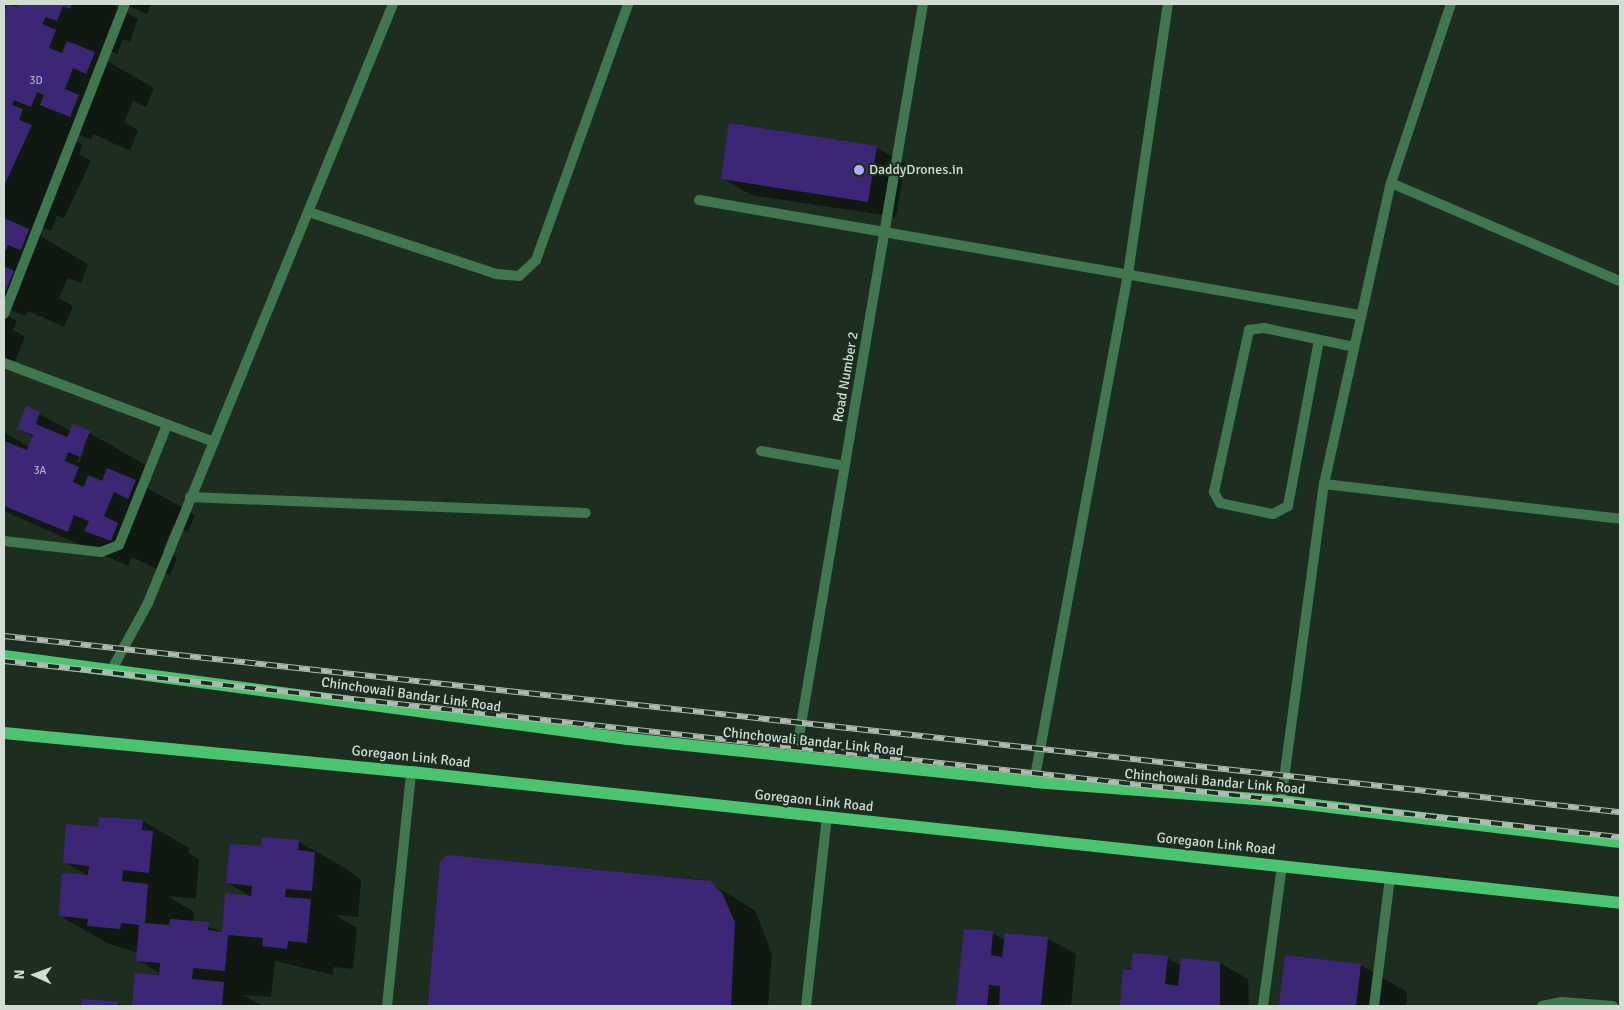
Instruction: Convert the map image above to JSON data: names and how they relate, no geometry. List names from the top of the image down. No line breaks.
{"streets":{"main road":["Chinchowali Bandar Link Road","Goregaon Link Road"],"street":["Road Number 2"]},"crossings":[["Road Number 2","Chinchowali Bandar Link Road"]],"places":["DaddyDrones.in"],"house_numbers":["3D","3A"],"north":"left"}
